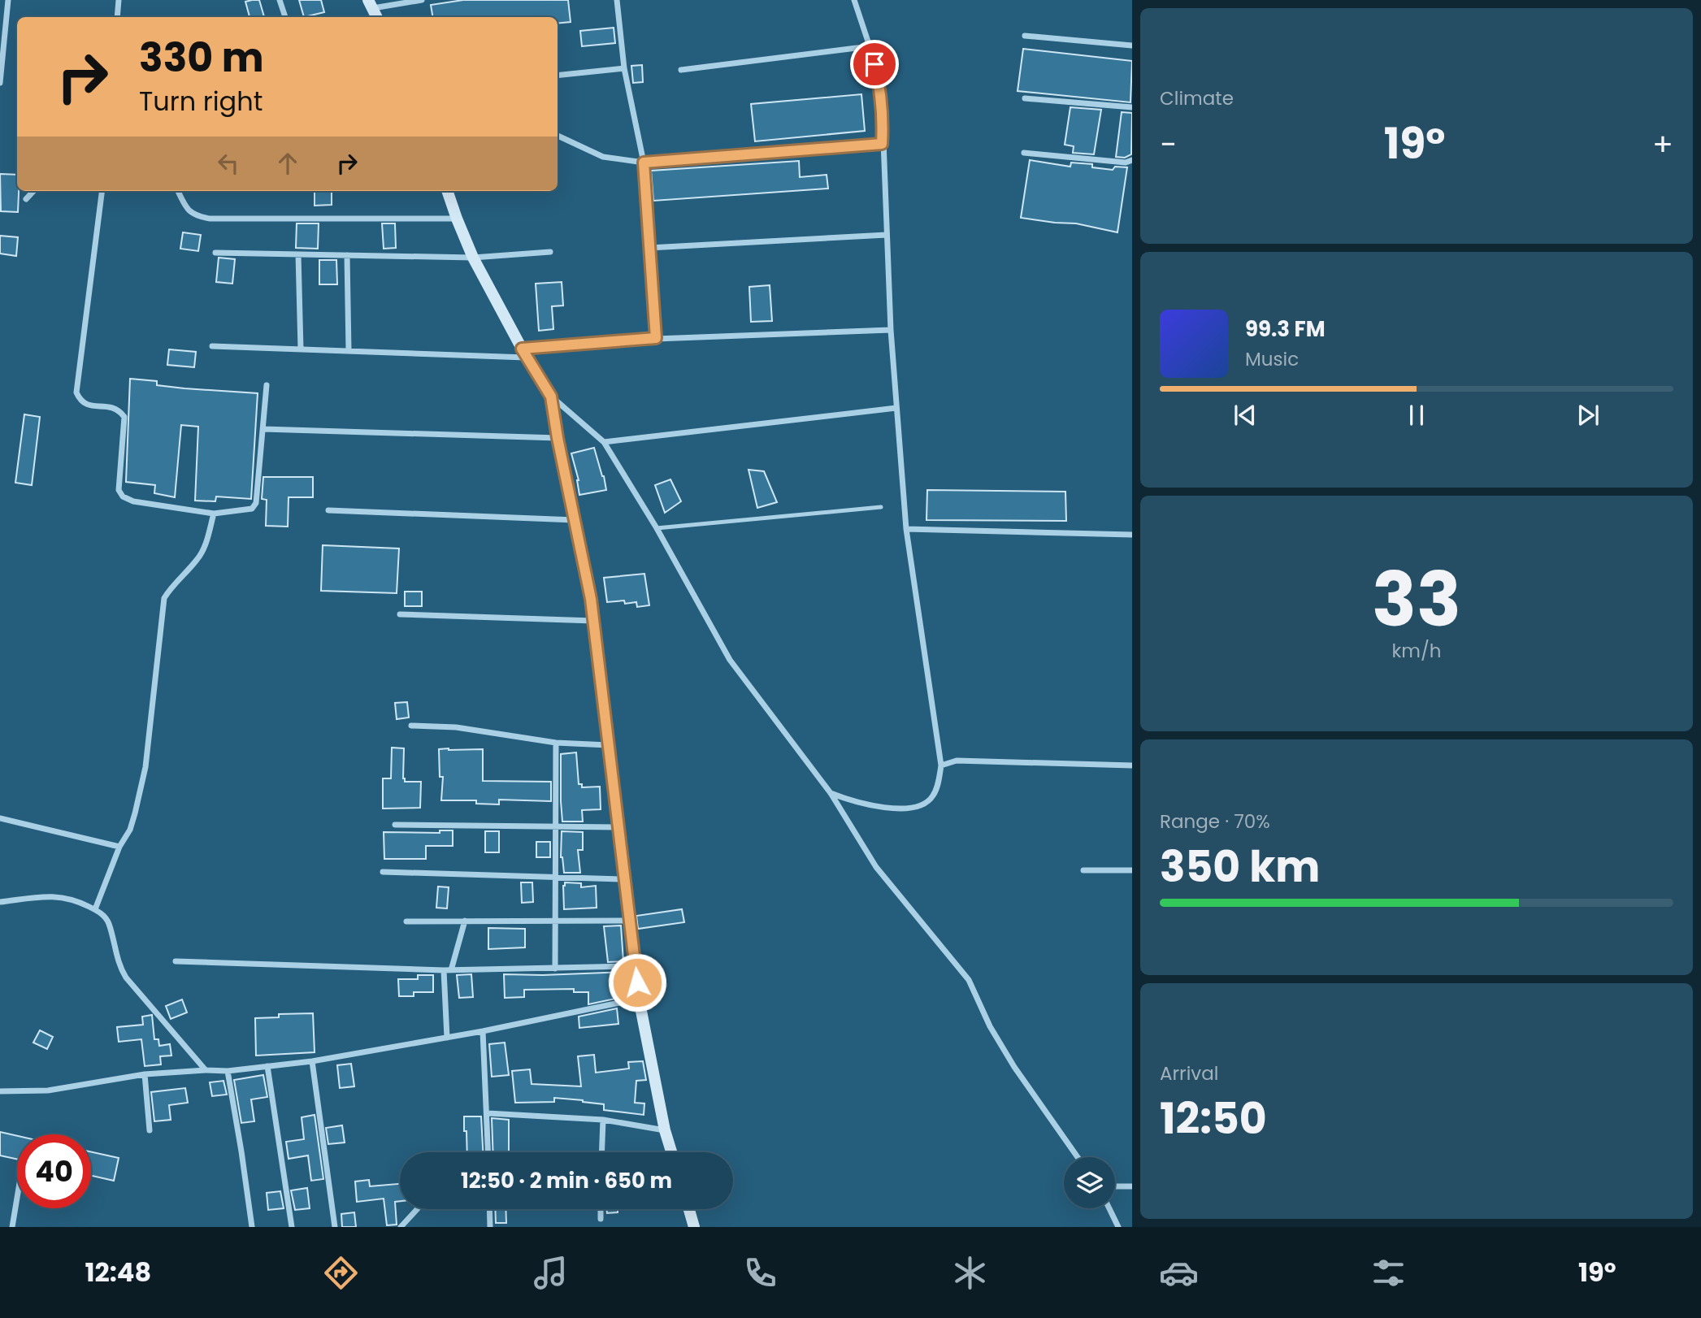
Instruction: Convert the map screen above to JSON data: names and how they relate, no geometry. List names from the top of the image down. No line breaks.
{"page":{"tile":["Climate",["33","km/h"],["Range · 70%","350 km"],["Arrival","12:50"]],"turn":["330 m","Turn right"],"heat":["−","19°","+"],"song":["99.3 FM","Music"],"limit":"40","trip":"12:50 · 2 min · 650 m","tabs":["12:48","19°"]}}
